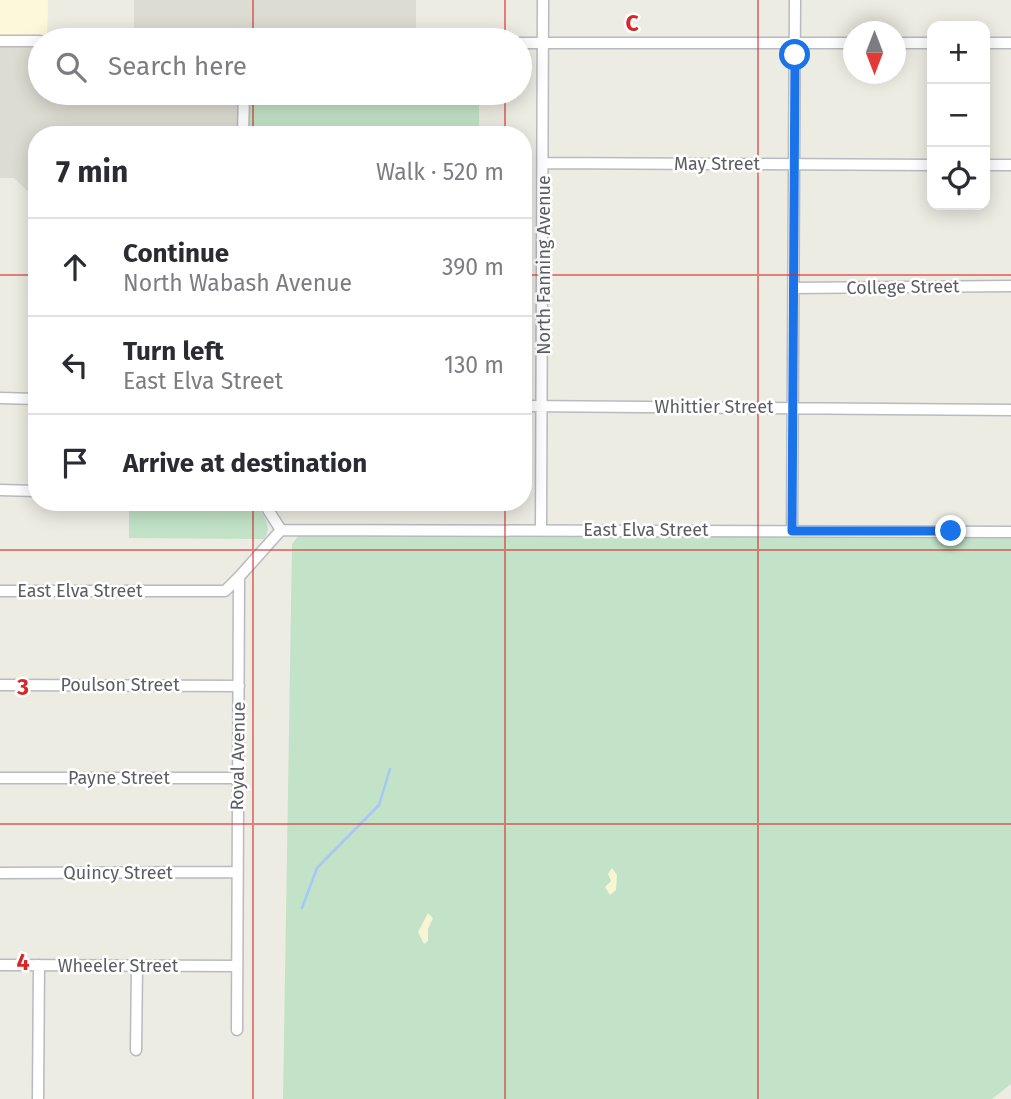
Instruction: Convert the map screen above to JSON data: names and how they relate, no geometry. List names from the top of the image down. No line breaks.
{"streets":{"street":["May Street","North Fanning Avenue","College Street","Whittier Street","East Elva Street","Poulson Street","Royal Avenue","Payne Street","Quincy Street","Wheeler Street"]},"crossings":[["May Street","North Fanning Avenue"],["North Fanning Avenue","Whittier Street"],["North Fanning Avenue","East Elva Street"],["East Elva Street","Royal Avenue"],["Poulson Street","Royal Avenue"],["Royal Avenue","Payne Street"],["Royal Avenue","Quincy Street"],["Royal Avenue","Wheeler Street"]],"north":"bottom","page":{"map_buttons":["+","−"],"search":"Search here","heading":["7 min","Walk · 520 m"],"list":[["Continue","North Wabash Avenue","390 m"],["Turn left","East Elva Street","130 m"],"Arrive at destination"]},"grid":{"columns":["C"],"rows":["3","4"]}}
